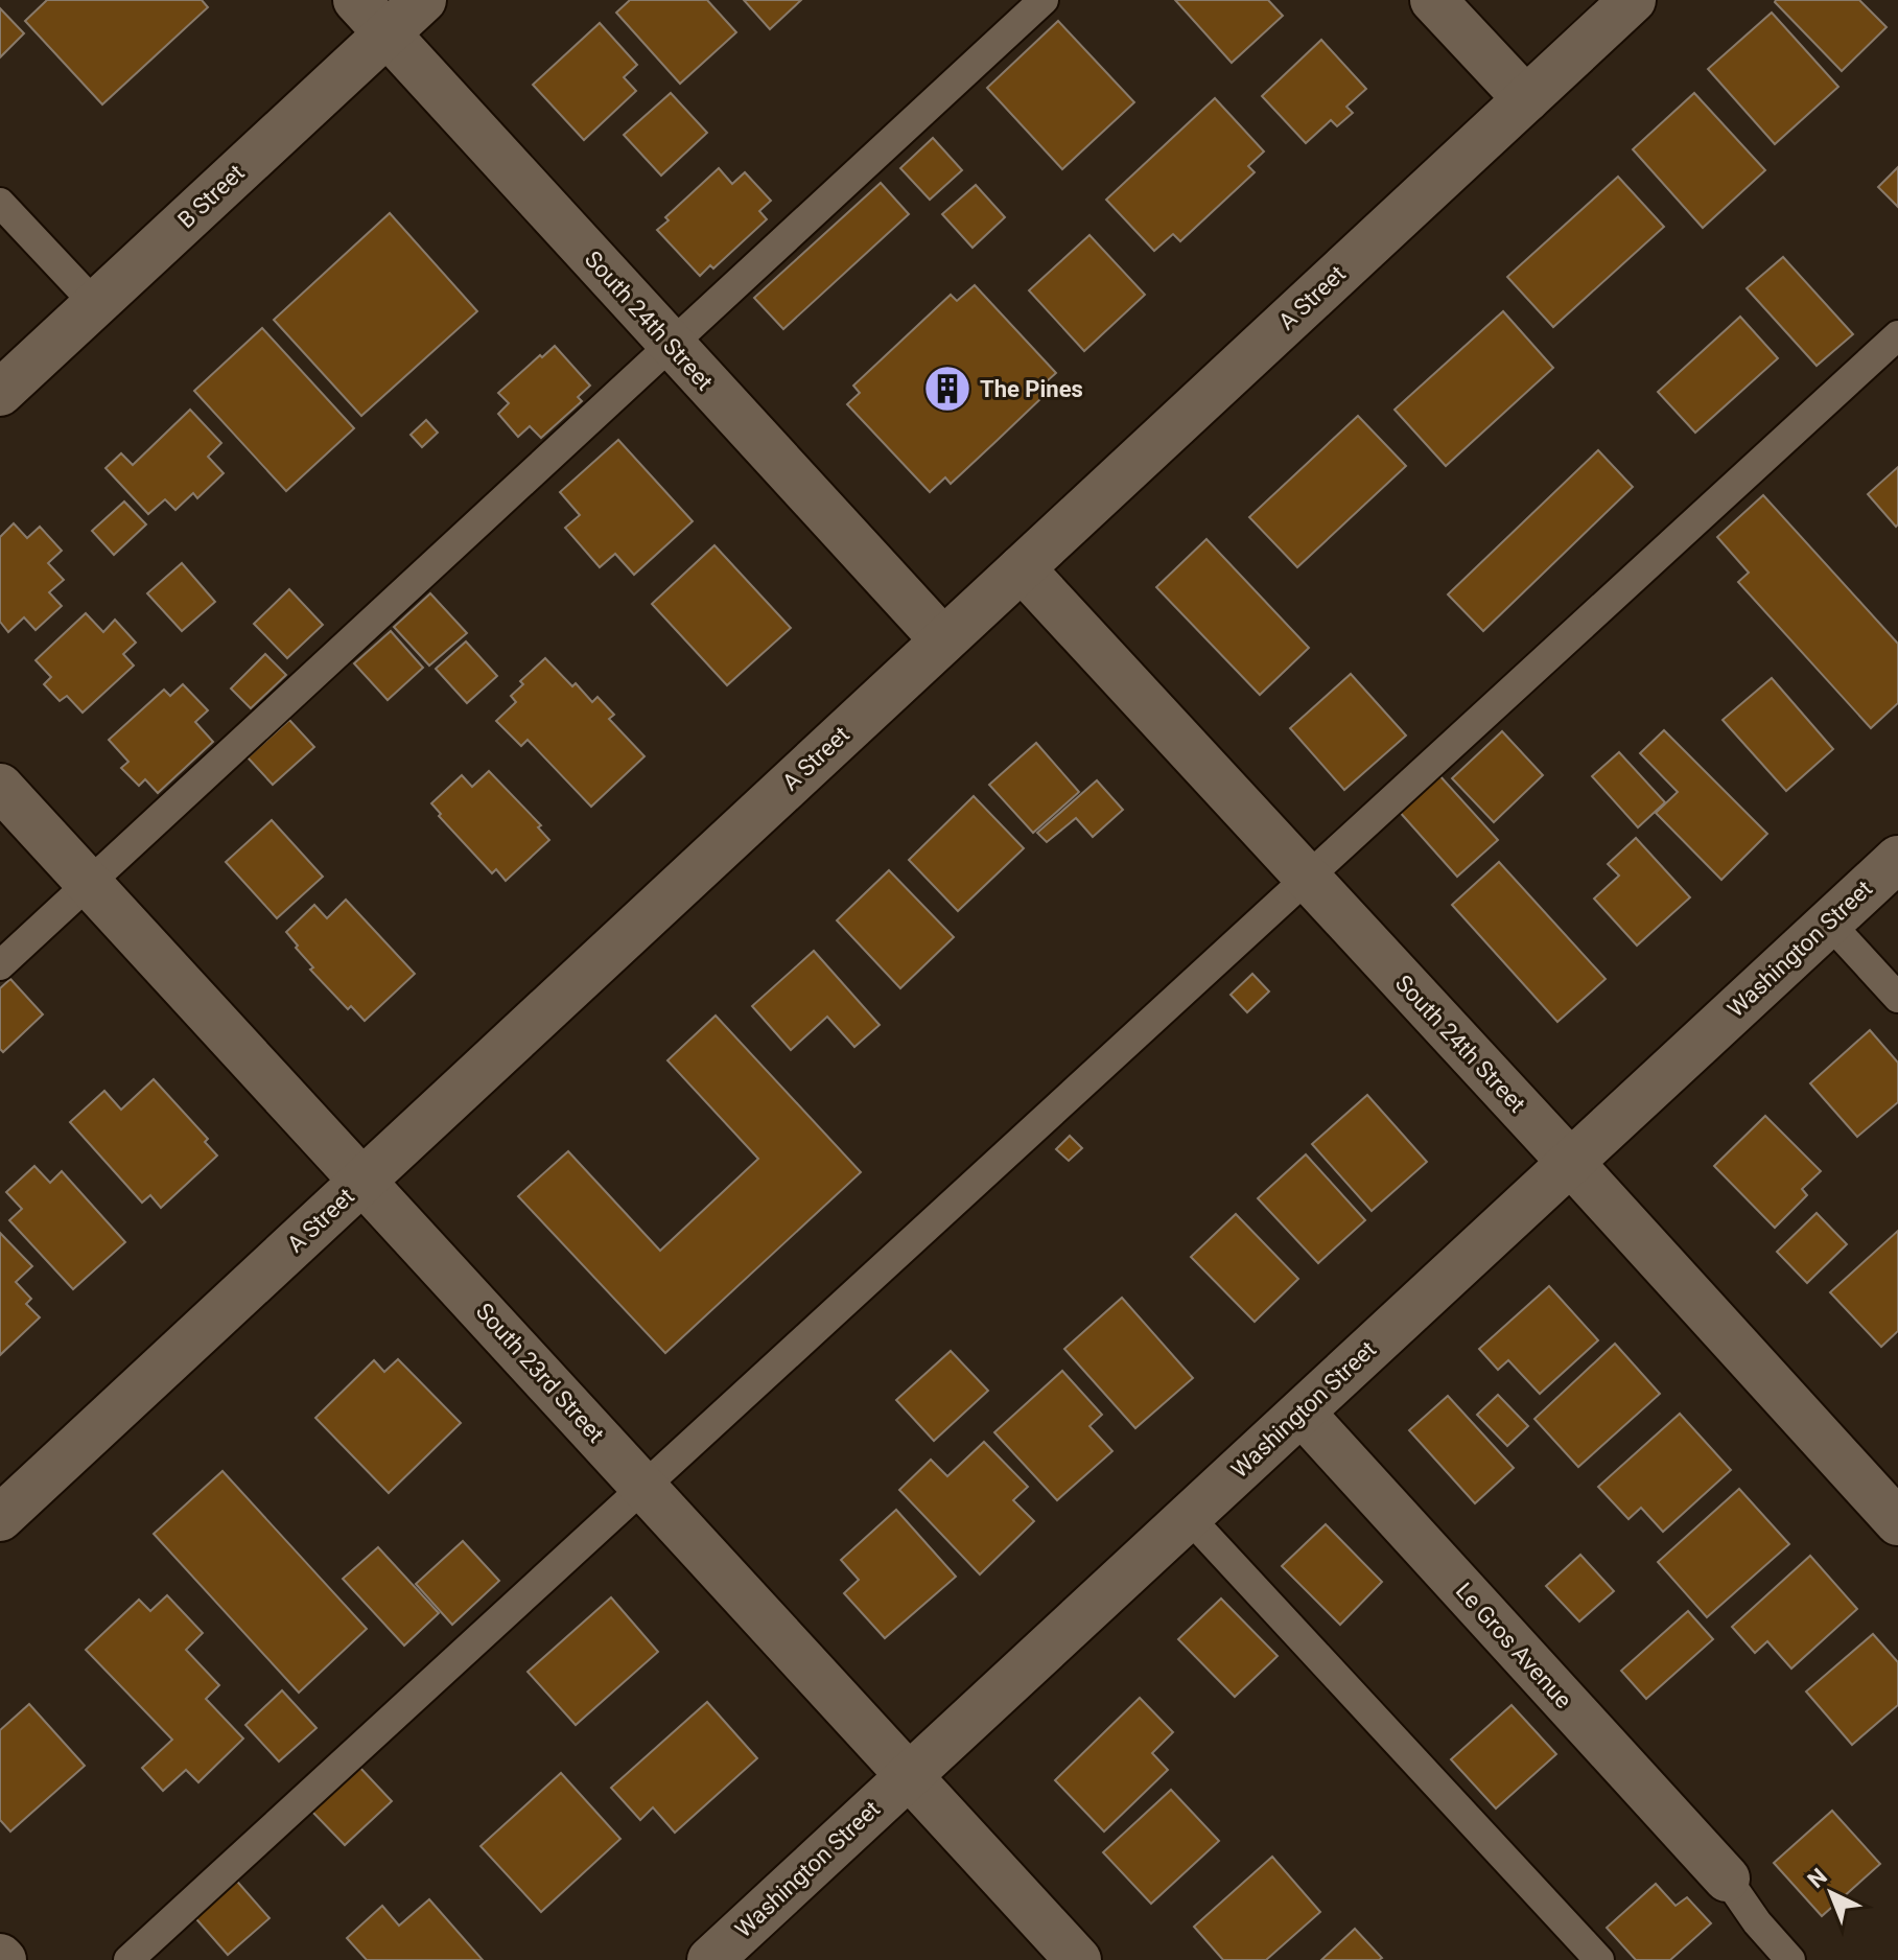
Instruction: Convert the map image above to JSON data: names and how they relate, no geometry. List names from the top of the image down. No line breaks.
{"streets":{"street":["B Street","A Street","South 24th Street","Washington Street","South 23rd Street","Le Gros Avenue"]},"crossings":[["B Street","South 24th Street"],["A Street","South 24th Street"],["A Street","South 23rd Street"],["South 24th Street","Washington Street"],["Washington Street","South 23rd Street"],["Washington Street","Le Gros Avenue"]],"places":{"building":["The Pines"]},"north":"top left"}
